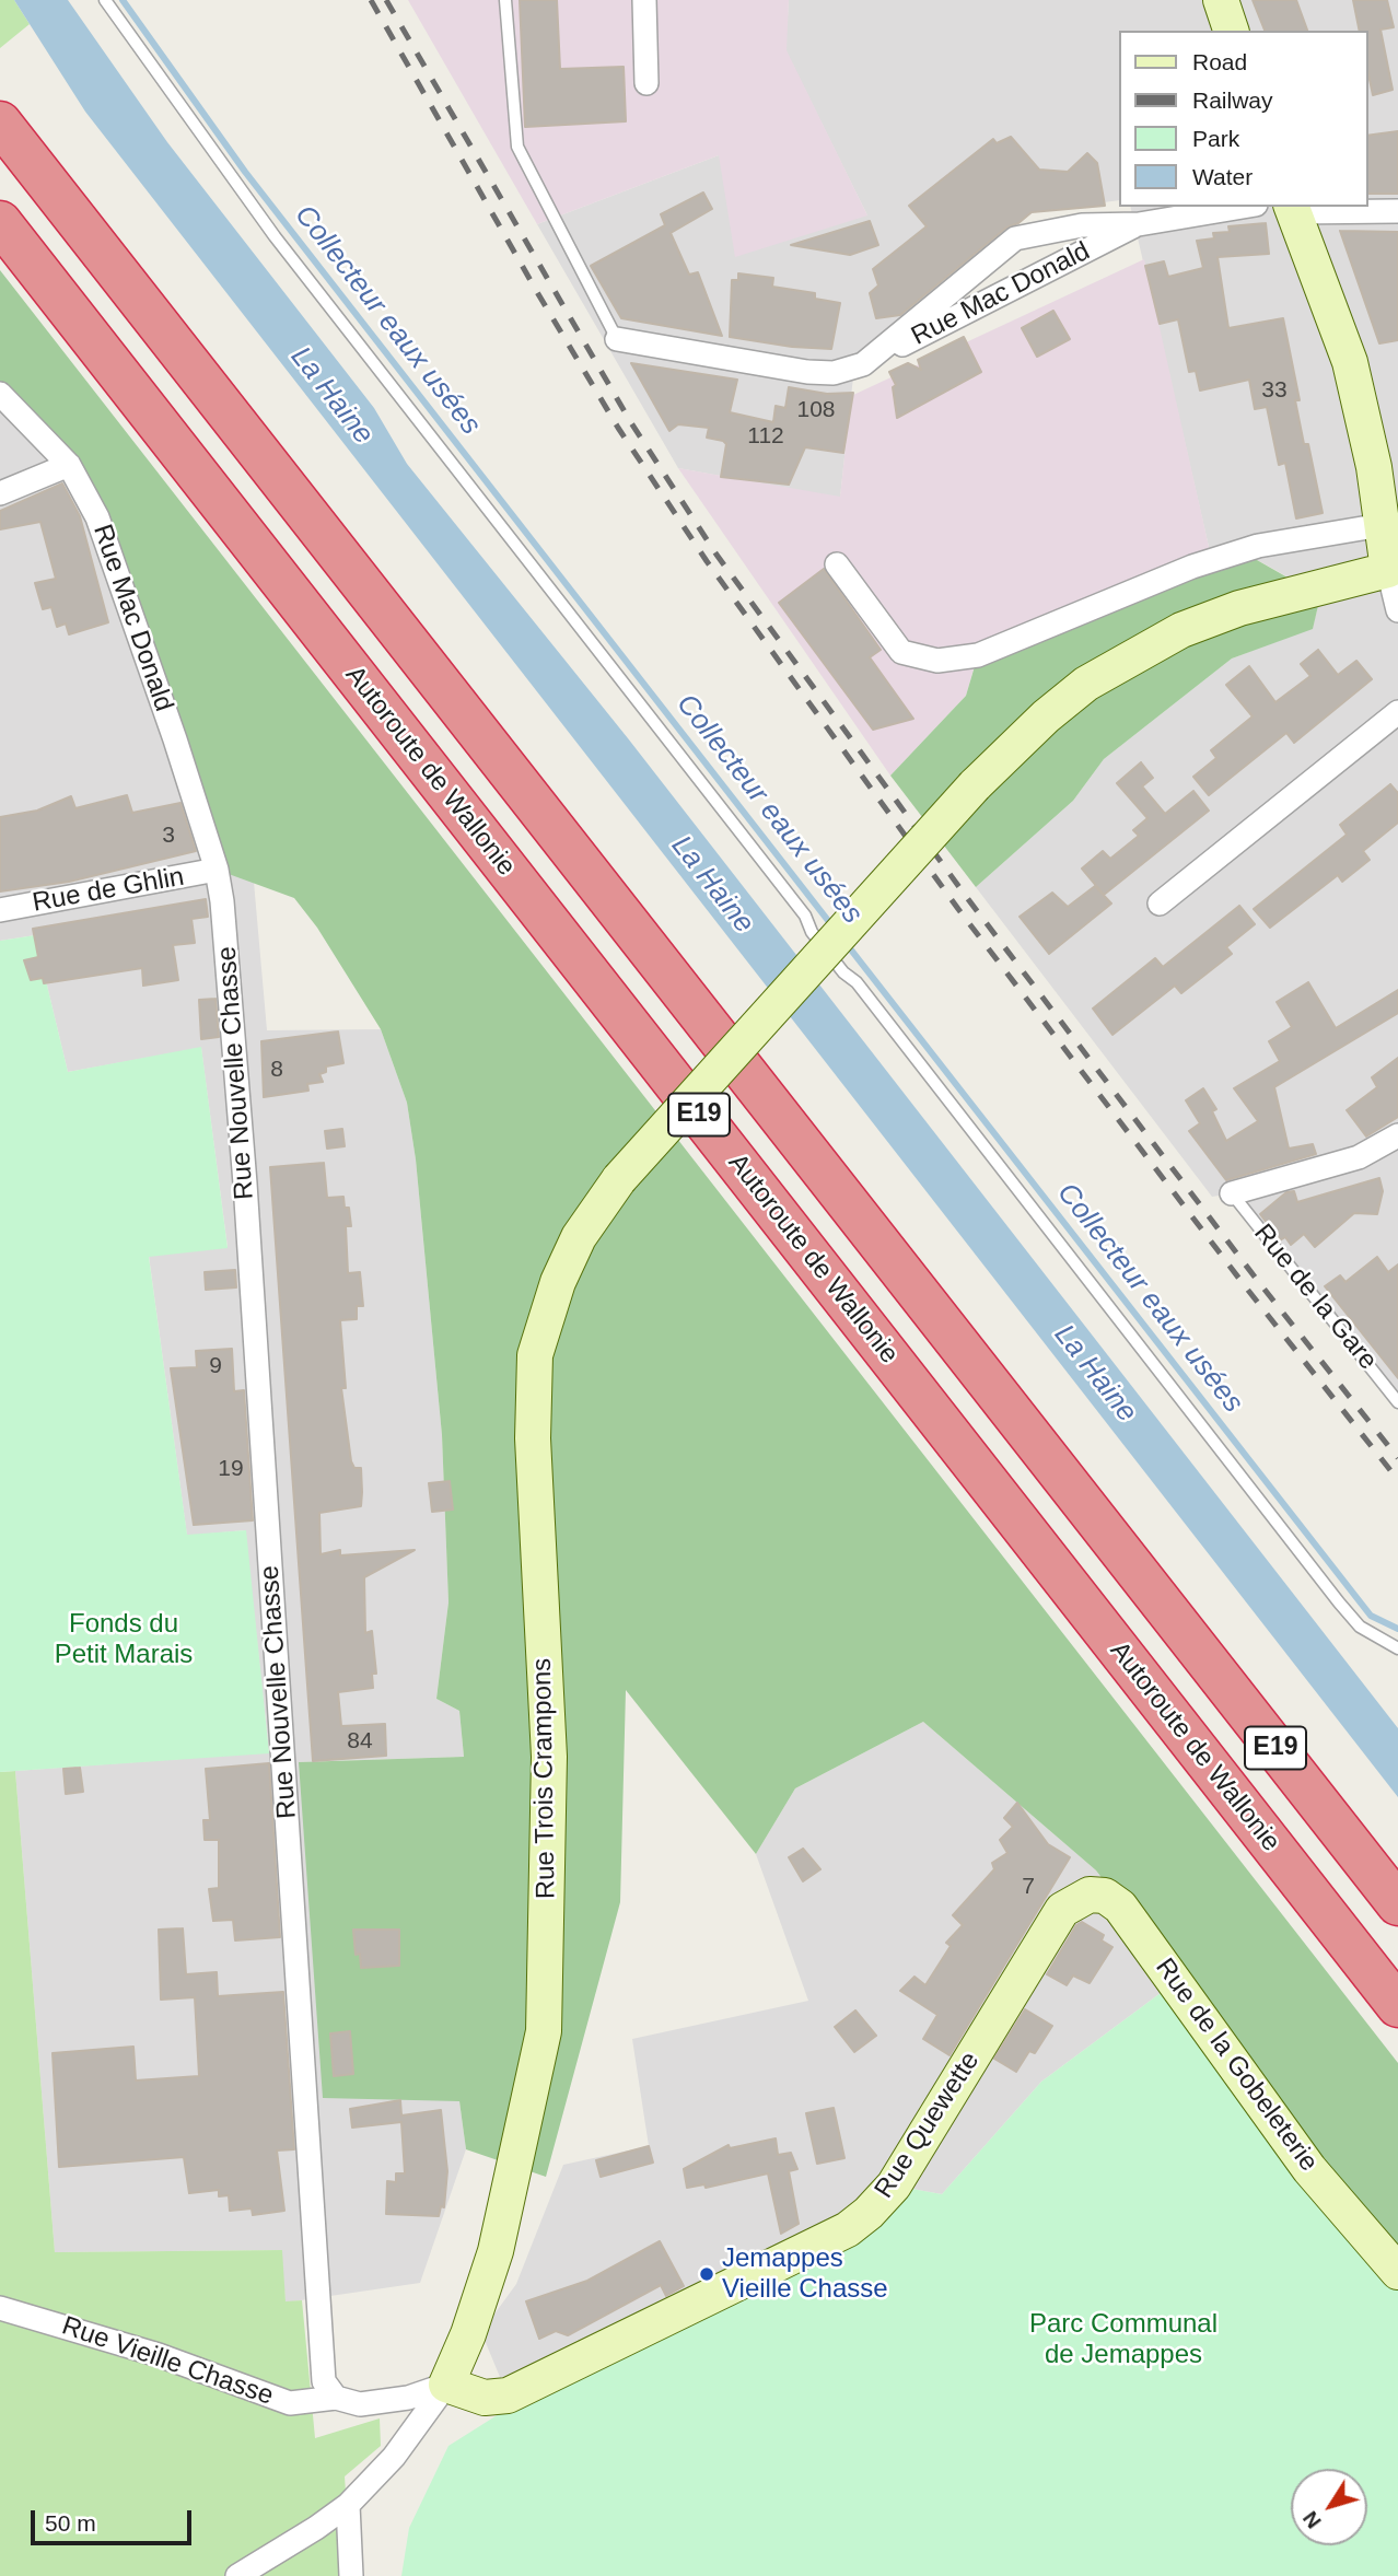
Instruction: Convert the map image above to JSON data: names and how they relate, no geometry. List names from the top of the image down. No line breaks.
{"streets":{"highway":["Autoroute de Wallonie","E19"],"street":["Rue Mac Donald","Rue de Ghlin","Rue Nouvelle Chasse","Rue Trois Crampons","Rue de la Gobeleterie","Rue Quewette","Rue Vieille Chasse"],"lane":["Rue de la Gare"]},"crossings":[["Rue Mac Donald","Rue de Ghlin"],["Rue Mac Donald","Rue Nouvelle Chasse"],["Rue de Ghlin","Rue Nouvelle Chasse"],["Rue Nouvelle Chasse","Rue Vieille Chasse"],["Rue Trois Crampons","Rue Quewette"],["Rue de la Gobeleterie","Rue Quewette"]],"water":["Collecteur eaux usées","La Haine"],"parks":["Fonds du Petit Marais","Parc Communal de Jemappes"],"places":["Jemappes Vieille Chasse"],"house_numbers":["33","108","112","3","8","9","19","84","7"],"legend":["Road","Railway","Park","Water"],"scale_bar":"50 m","north":"bottom left"}
